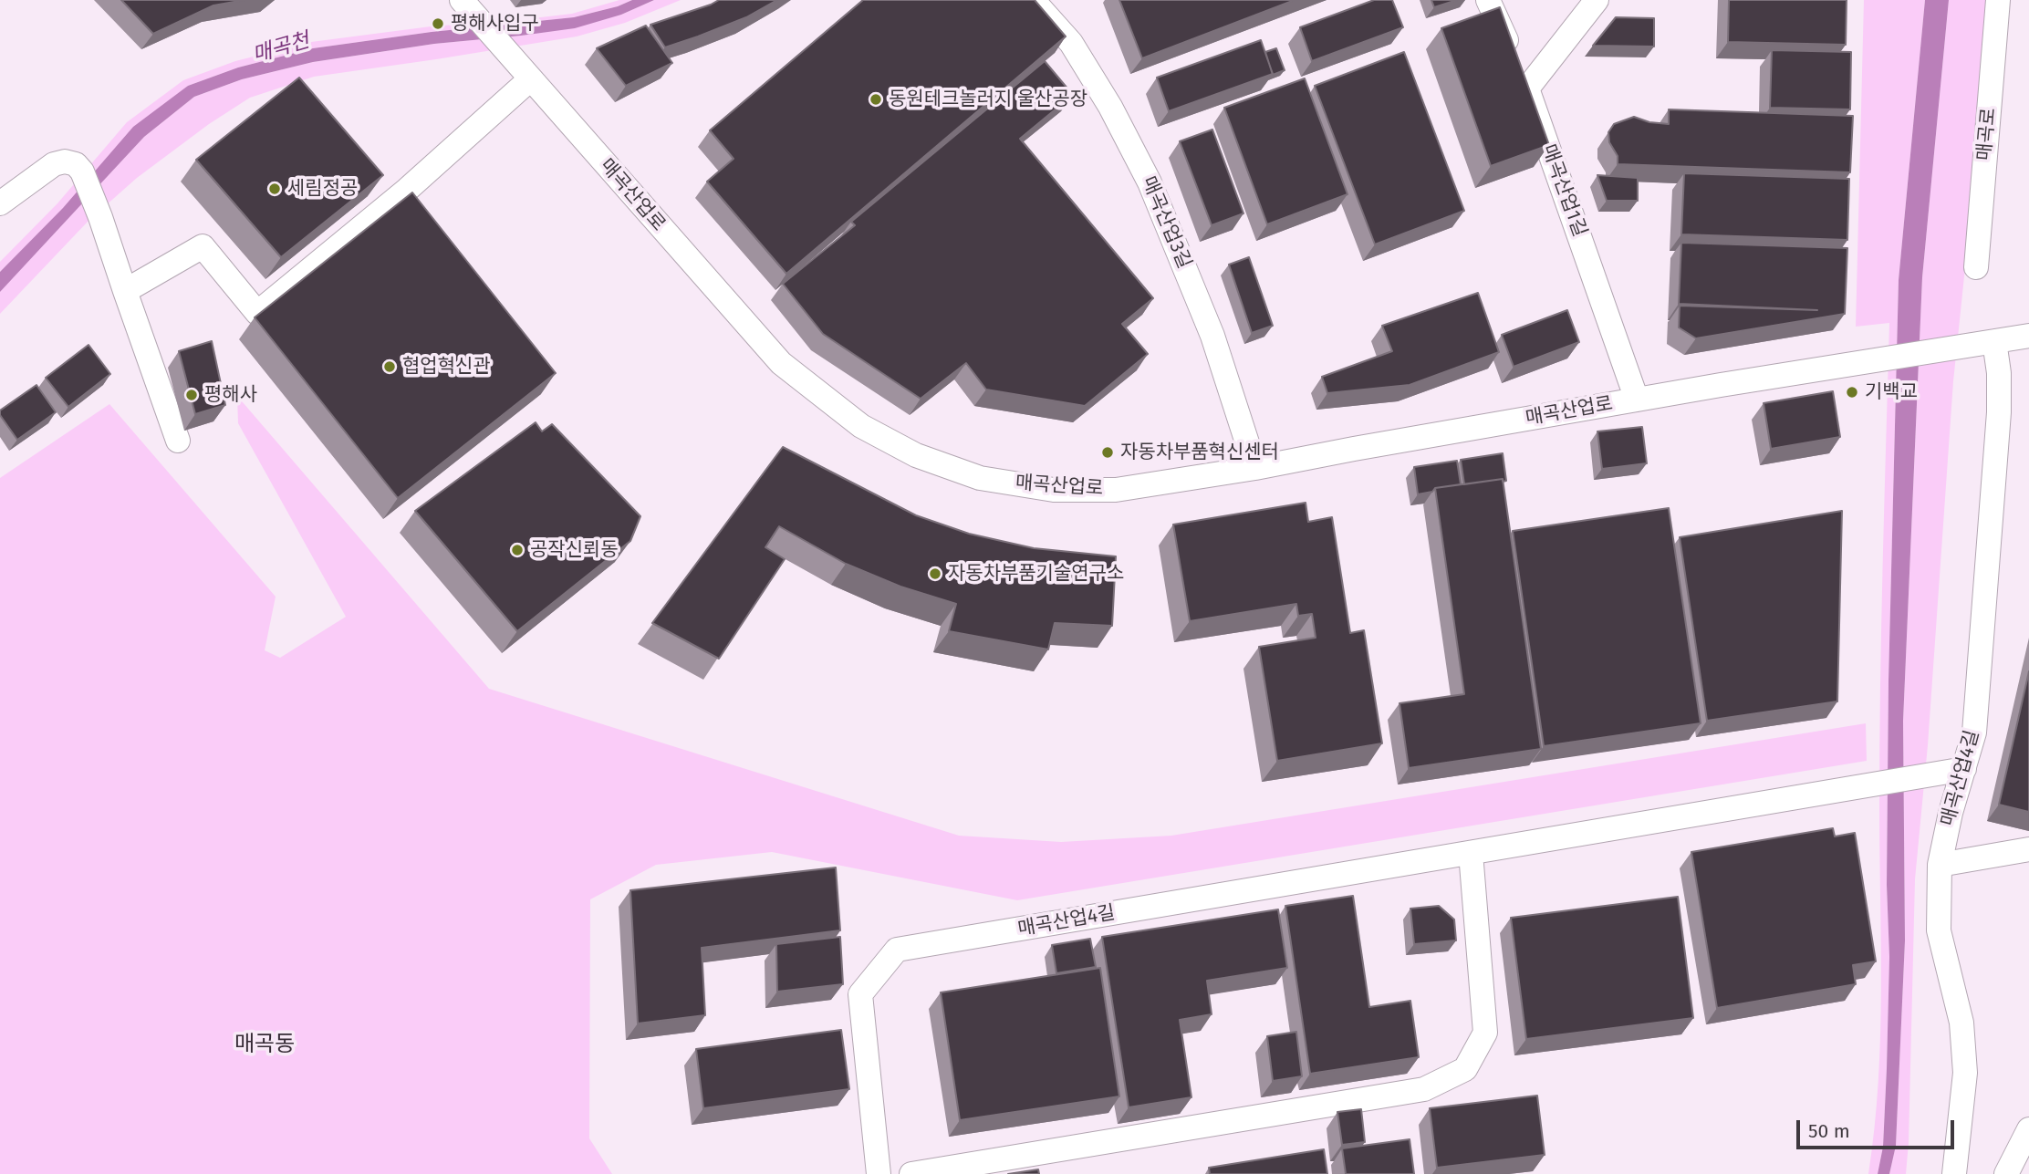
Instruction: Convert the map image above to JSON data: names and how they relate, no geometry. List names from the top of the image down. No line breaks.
{"streets":{"street":["매곡로","매곡산업1길","매곡산업로","매곡산업3길","매곡산업4길"]},"crossings":[["매곡산업1길","매곡산업로"],["매곡산업로","매곡산업3길"],["매곡산업로","매곡산업4길"]],"districts":["매곡동"],"water":["매곡천"],"places":["평해사입구","동원테크놀러지 울산공장","세림정공","협업혁신관","기백교","평해사","자동차부품혁신센터","공작신뢰동","자동차부품기술연구소"],"scale_bar":"50 m"}
